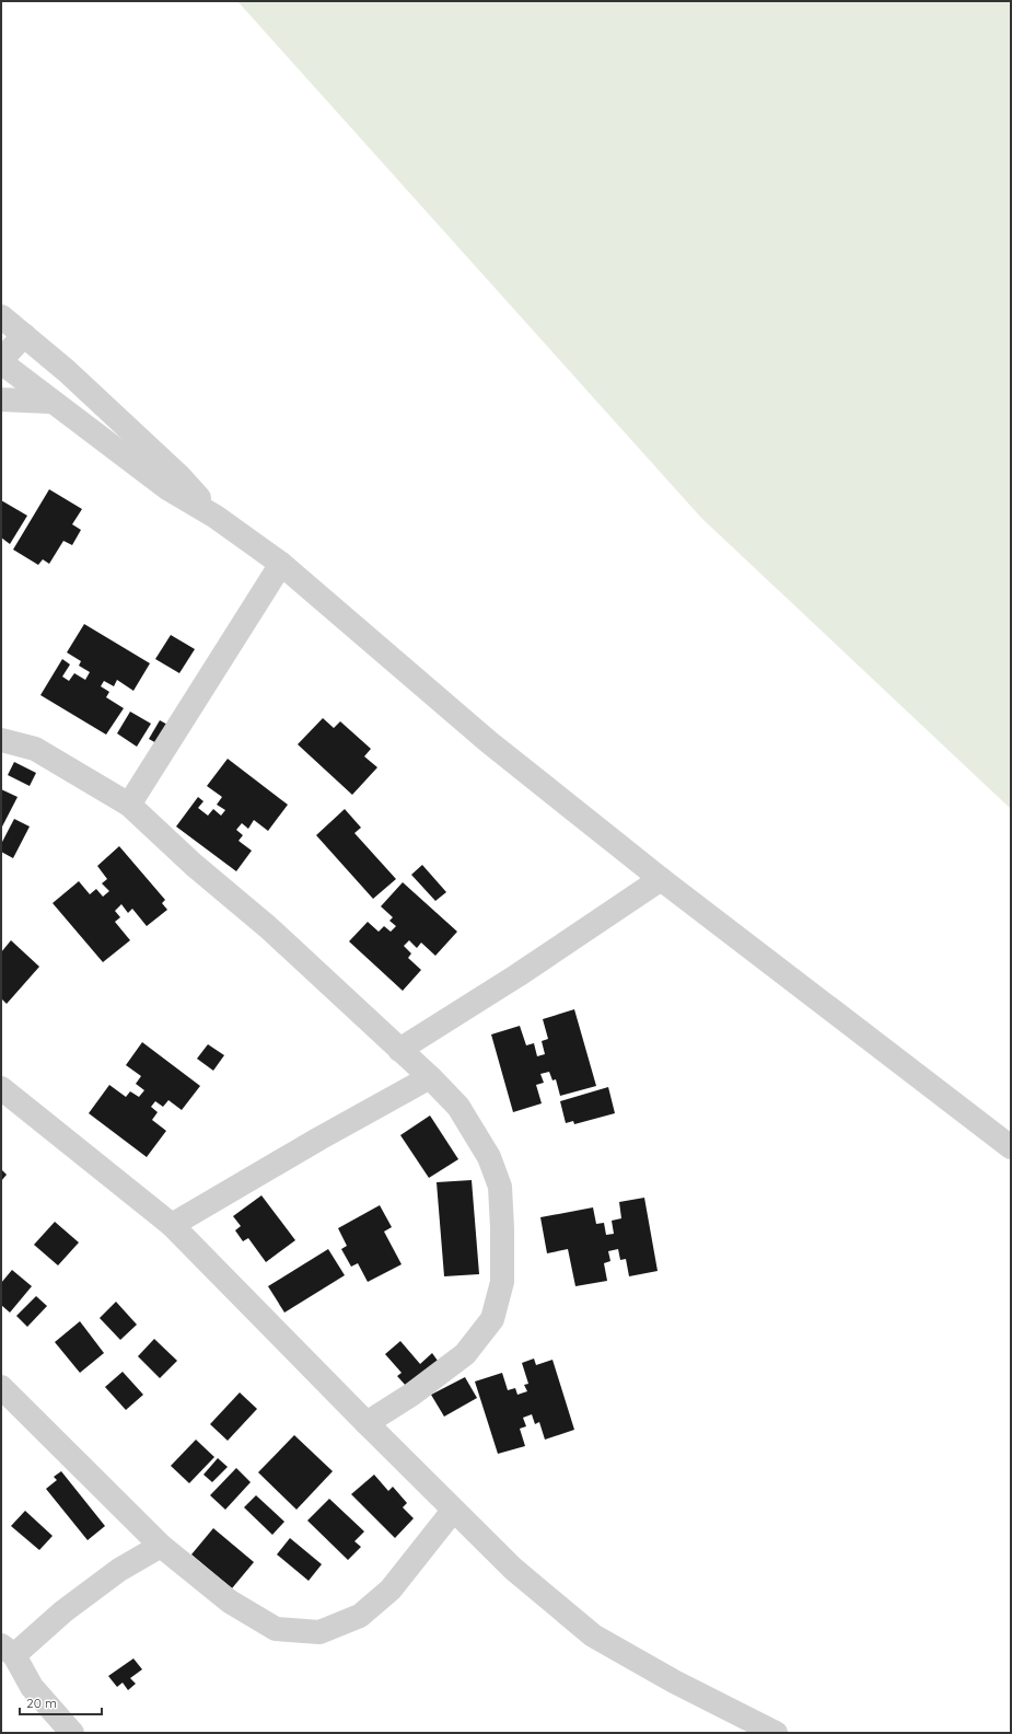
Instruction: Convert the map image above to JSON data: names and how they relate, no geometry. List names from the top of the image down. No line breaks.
{"scale_bar":"20 m"}
